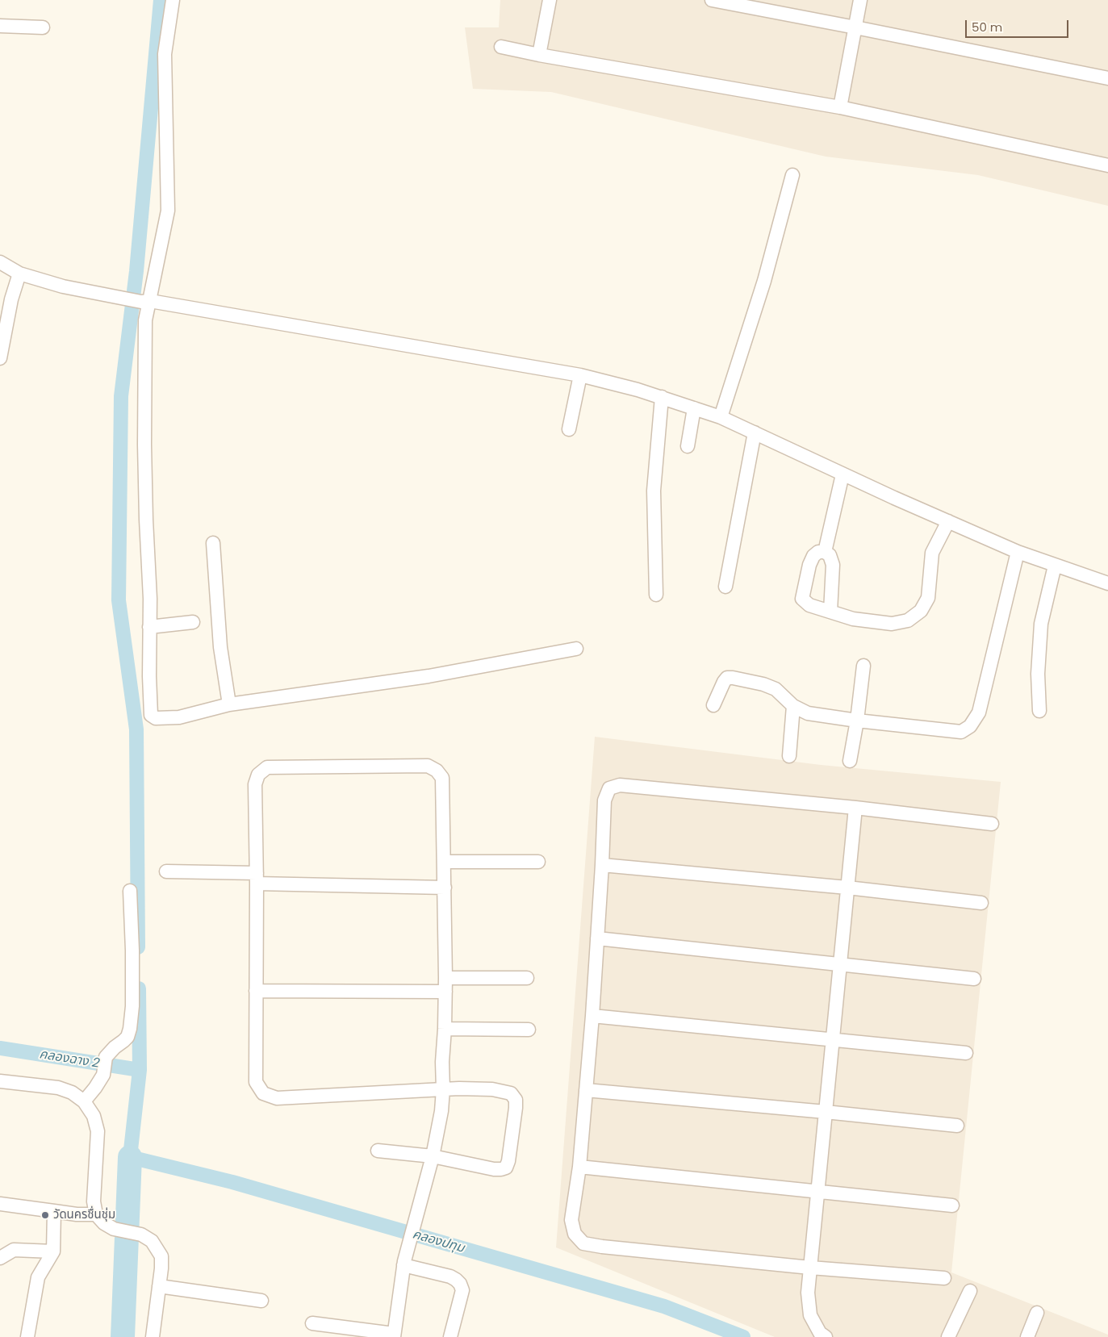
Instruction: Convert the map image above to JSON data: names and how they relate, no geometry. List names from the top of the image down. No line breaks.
{"water":["คลองฉาง 2","คลองปทุม"],"places":["วัดนครชื่นชุ่ม"],"scale_bar":"50 m"}
